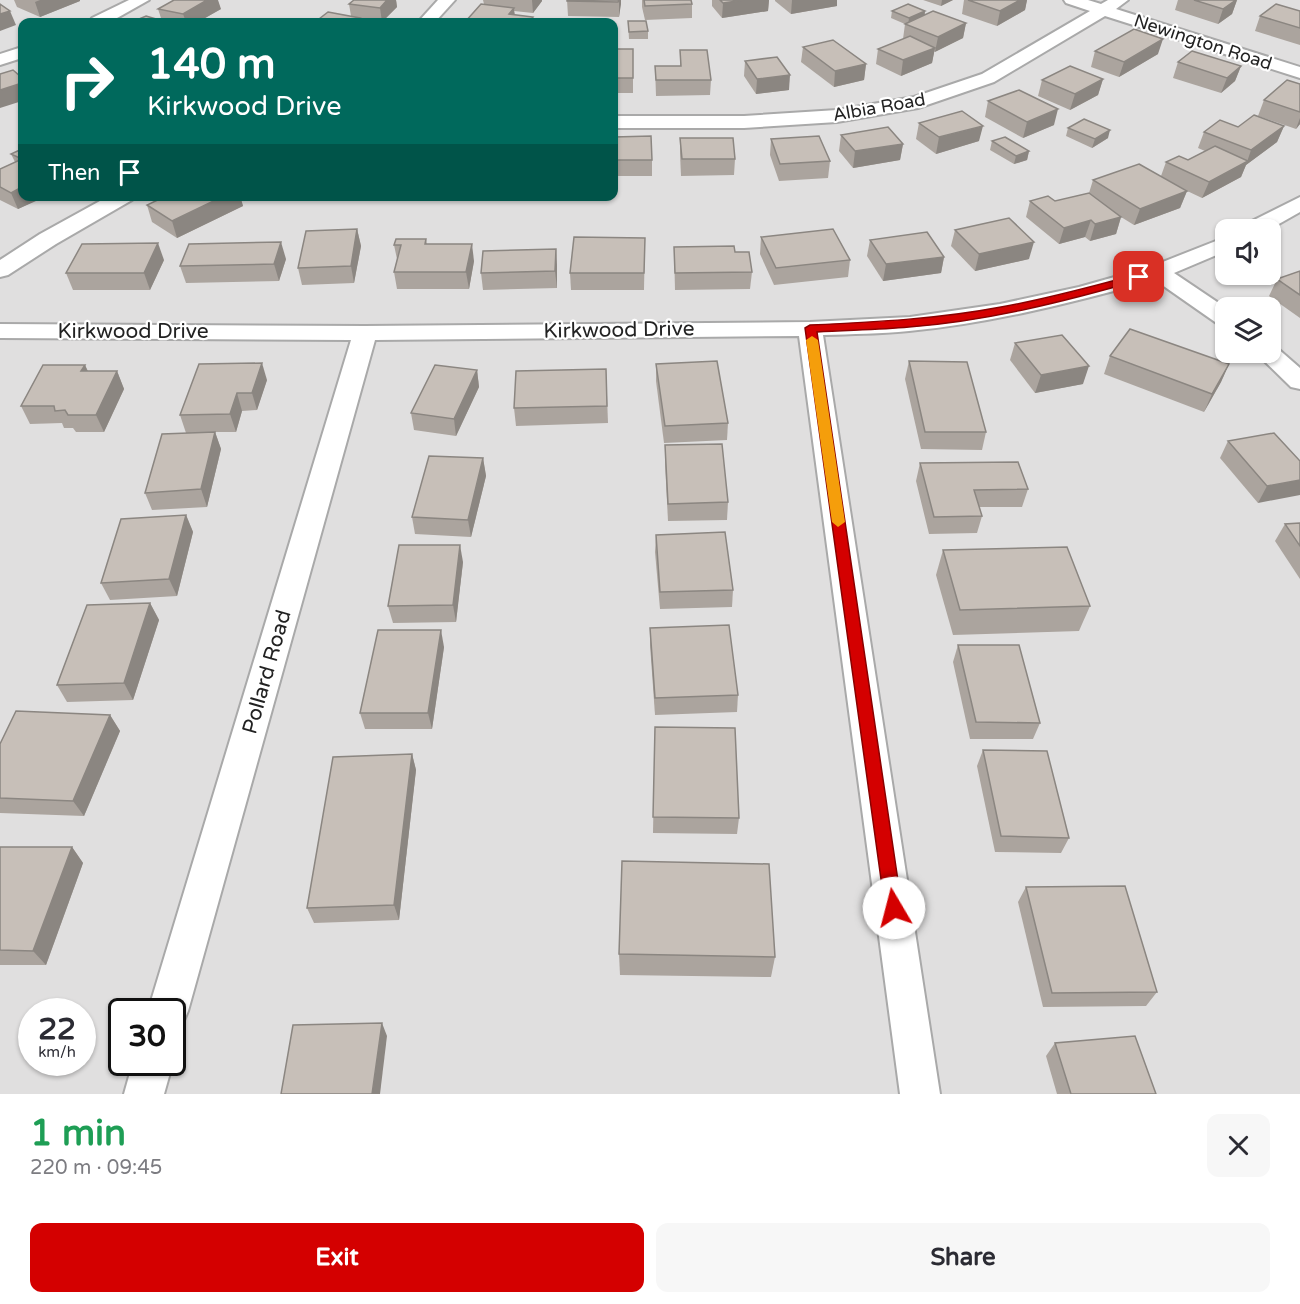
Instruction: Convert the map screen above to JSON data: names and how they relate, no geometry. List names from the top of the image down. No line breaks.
{"streets":{"street":["Newington Road","Albia Road","Kirkwood Drive","Pollard Road"]},"crossings":[["Newington Road","Albia Road"],["Kirkwood Drive","Pollard Road"]],"page":{"turn":["140 m","Kirkwood Drive"],"then":"Then","speed":"22 km/h","limit":"30","heading":["1 min","220 m · 09:45"],"buttons":["Exit","Share"]}}
